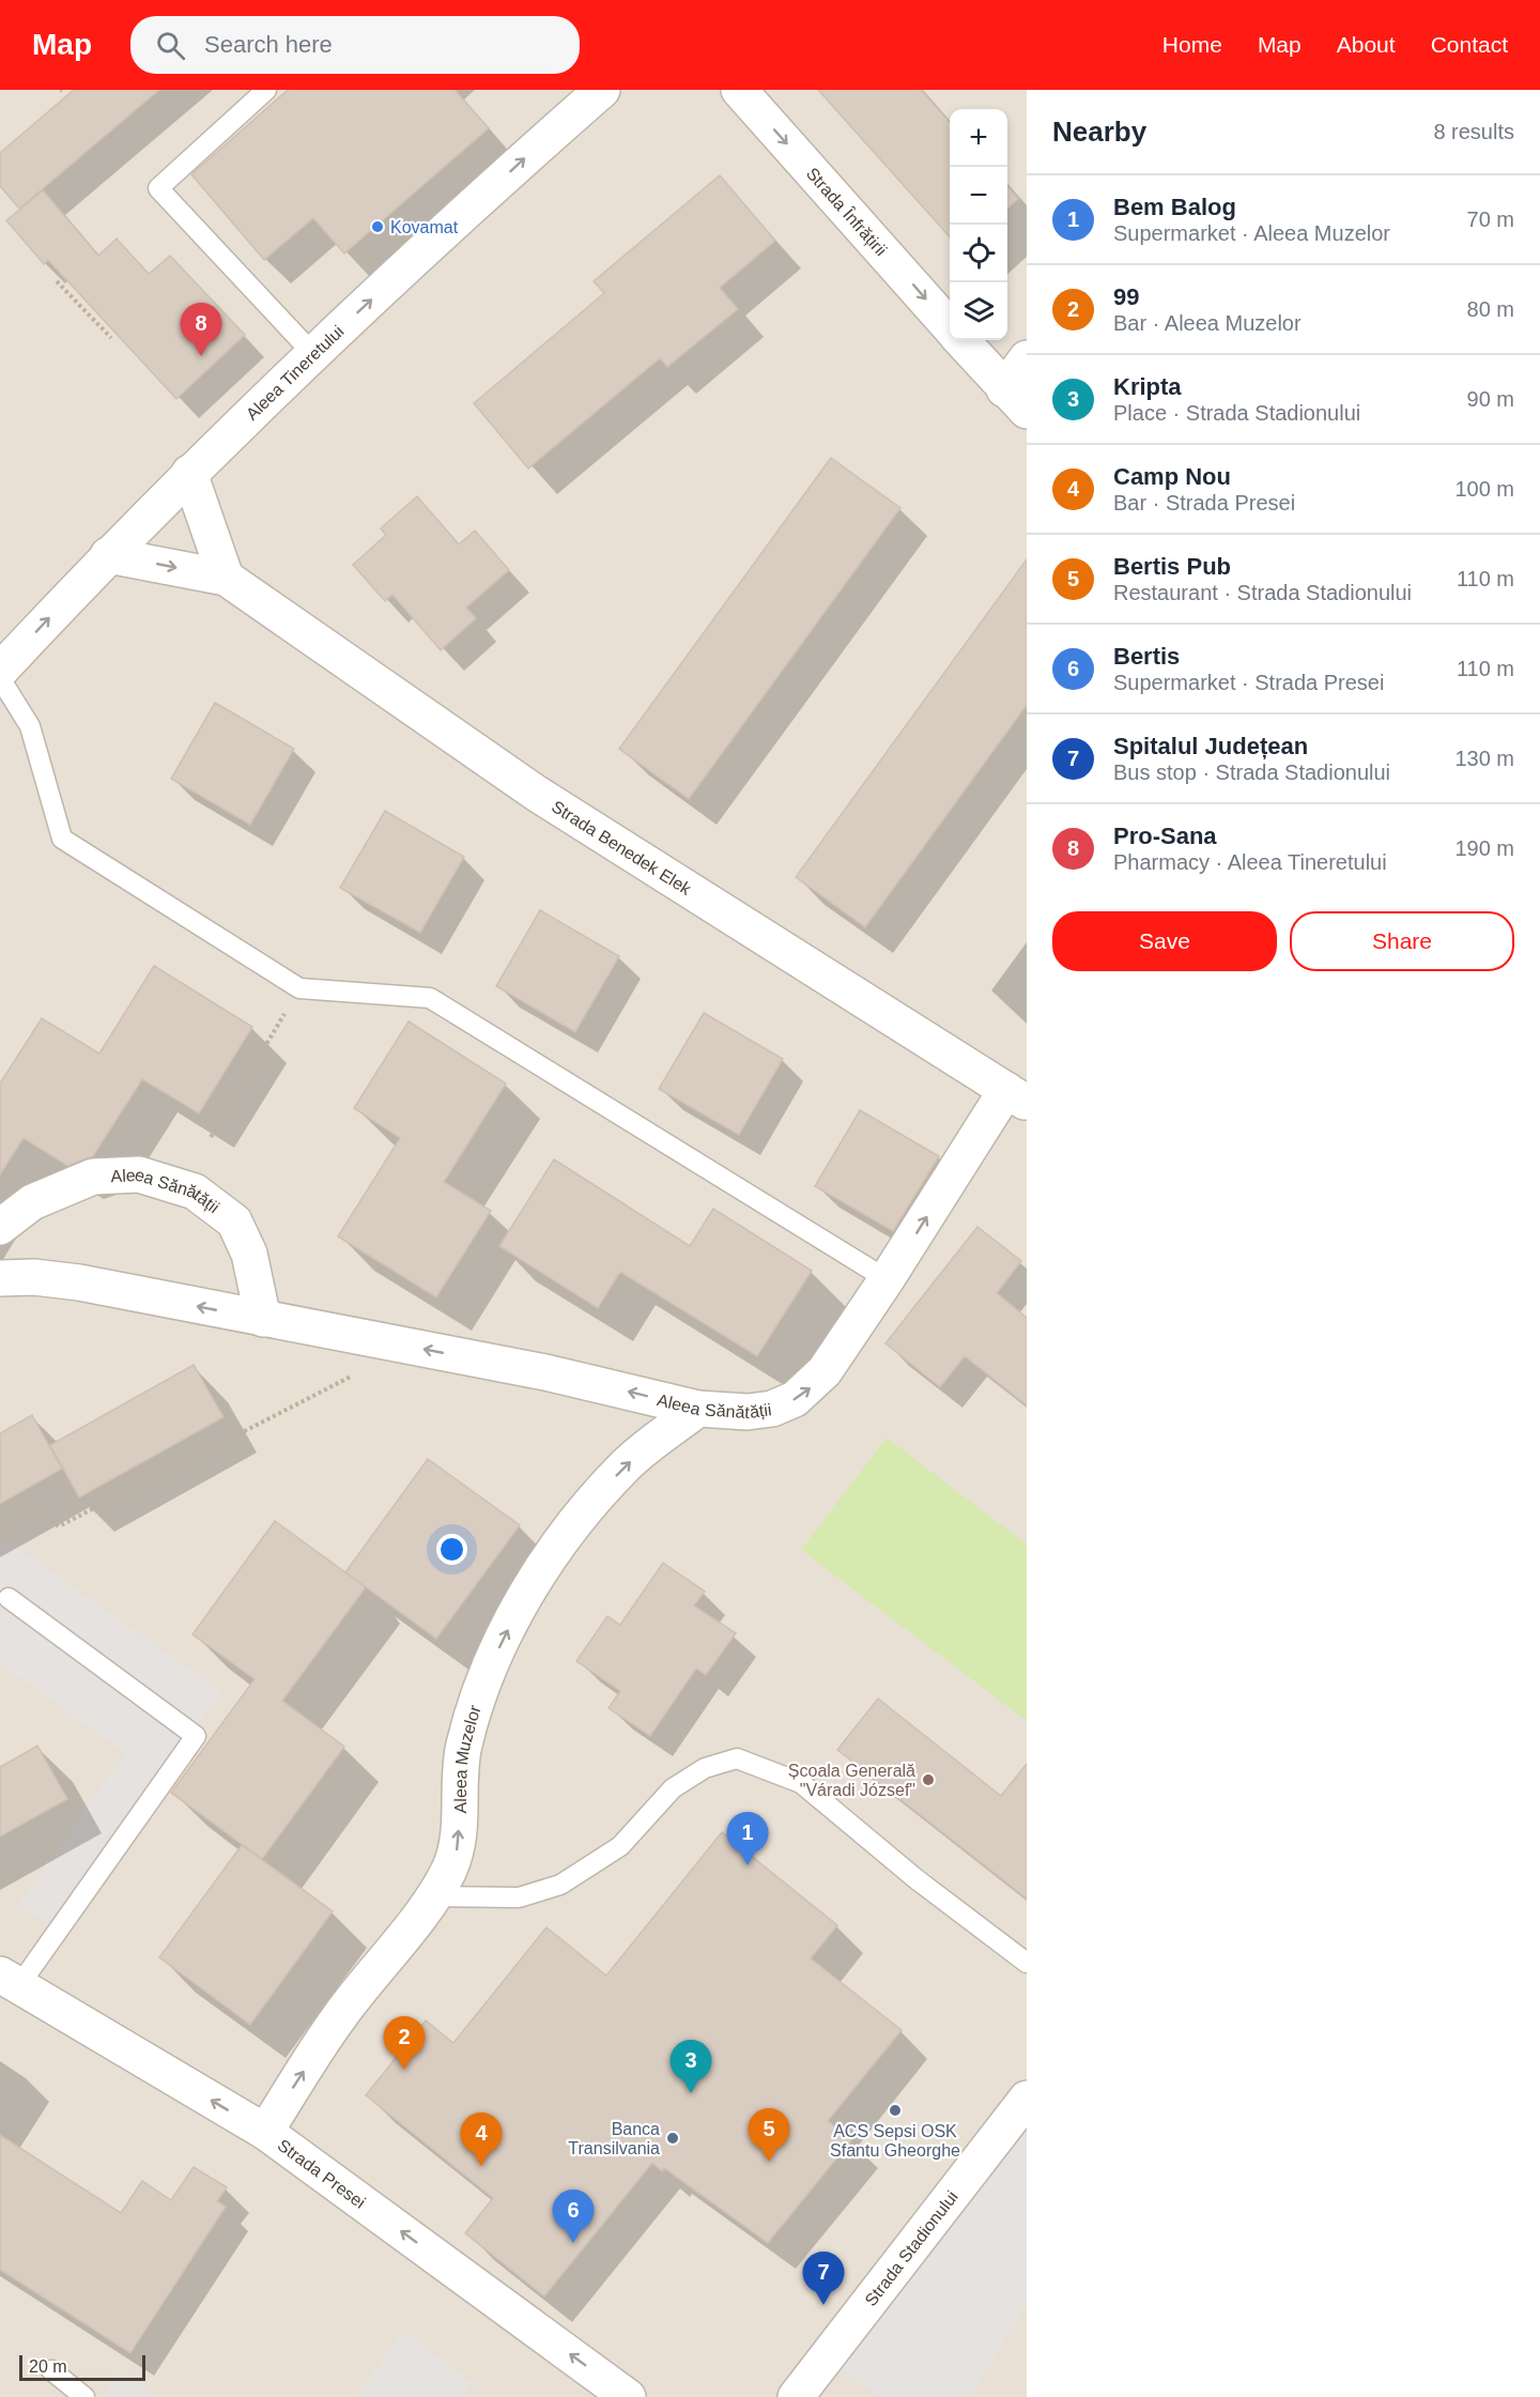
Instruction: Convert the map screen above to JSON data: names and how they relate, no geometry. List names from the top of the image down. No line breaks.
{"streets":{"street":["Strada Înfrățirii","Aleea Tineretului","Strada Benedek Elek","Aleea Sănătății","Aleea Muzelor","Strada Presei","Strada Stadionului"]},"crossings":[["Aleea Tineretului","Strada Benedek Elek"],["Strada Benedek Elek","Aleea Sănătății"],["Aleea Sănătății","Aleea Muzelor"],["Aleea Muzelor","Strada Presei"]],"one_way":["Strada Înfrățirii","Aleea Tineretului","Aleea Muzelor","Strada Presei"],"places":["Kovamat","Școala Generală \"Váradi József\"","ACS Sepsi OSK Sfantu Gheorghe","Banca Transilvania"],"scale_bar":"20 m","page":{"header":"Map","search":"Search here","nav":["Home","Map","About","Contact"],"heading":["Nearby","8 results"],"map_buttons":["+","−"],"list":[{"mark":"1","name":"Bem Balog","note":"Supermarket · Aleea Muzelor","value":"70 m"},{"mark":"2","name":"99","note":"Bar · Aleea Muzelor","value":"80 m"},{"mark":"3","name":"Kripta","note":"Place · Strada Stadionului","value":"90 m"},{"mark":"4","name":"Camp Nou","note":"Bar · Strada Presei","value":"100 m"},{"mark":"5","name":"Bertis Pub","note":"Restaurant · Strada Stadionului","value":"110 m"},{"mark":"6","name":"Bertis","note":"Supermarket · Strada Presei","value":"110 m"},{"mark":"7","name":"Spitalul Județean","note":"Bus stop · Strada Stadionului","value":"130 m"},{"mark":"8","name":"Pro-Sana","note":"Pharmacy · Aleea Tineretului","value":"190 m"}],"pins":["8","1","2","3","5","4","6","7"],"buttons":["Save","Share"],"scale":"20 m"}}
